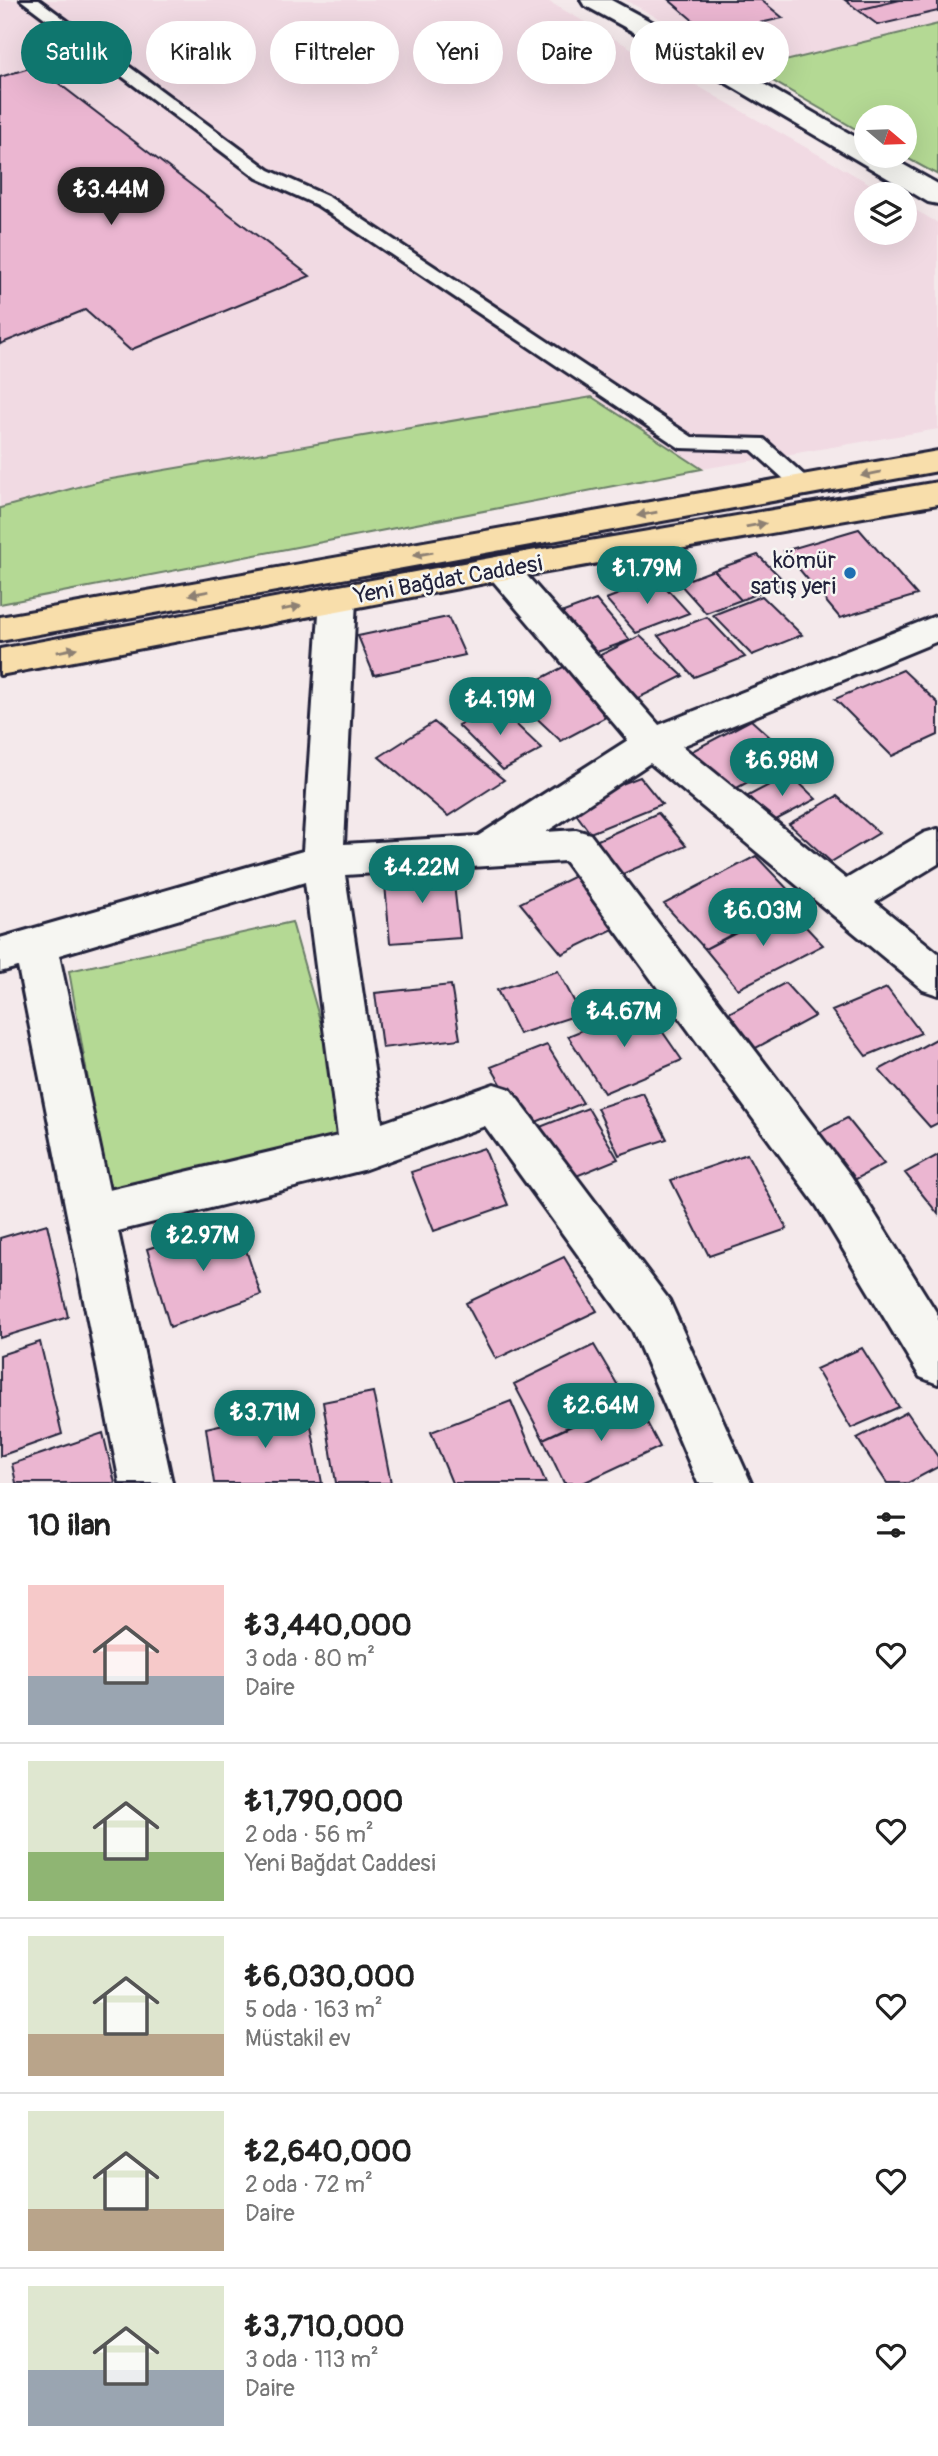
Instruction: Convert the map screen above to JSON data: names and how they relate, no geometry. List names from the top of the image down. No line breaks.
{"streets":{"main road":["Yeni Bağdat Caddesi"]},"places":["kömür satış yeri"],"north":"right","page":{"chip":["Satılık","Kiralık","Filtreler","Yeni","Daire","Müstakil ev"],"price":["₺3.44M","₺1.79M","₺4.19M","₺6.98M","₺4.22M","₺6.03M","₺4.67M","₺2.97M","₺2.64M","₺3.71M"],"heading":"10 ilan","list":[{"name":"₺3,440,000","note":"3 oda · 80 m² · Daire"},{"name":"₺1,790,000","note":"2 oda · 56 m² · Yeni Bağdat Caddesi"},{"name":"₺6,030,000","note":"5 oda · 163 m² · Müstakil ev"},{"name":"₺2,640,000","note":"2 oda · 72 m² · Daire"},{"name":"₺3,710,000","note":"3 oda · 113 m² · Daire"}]}}
